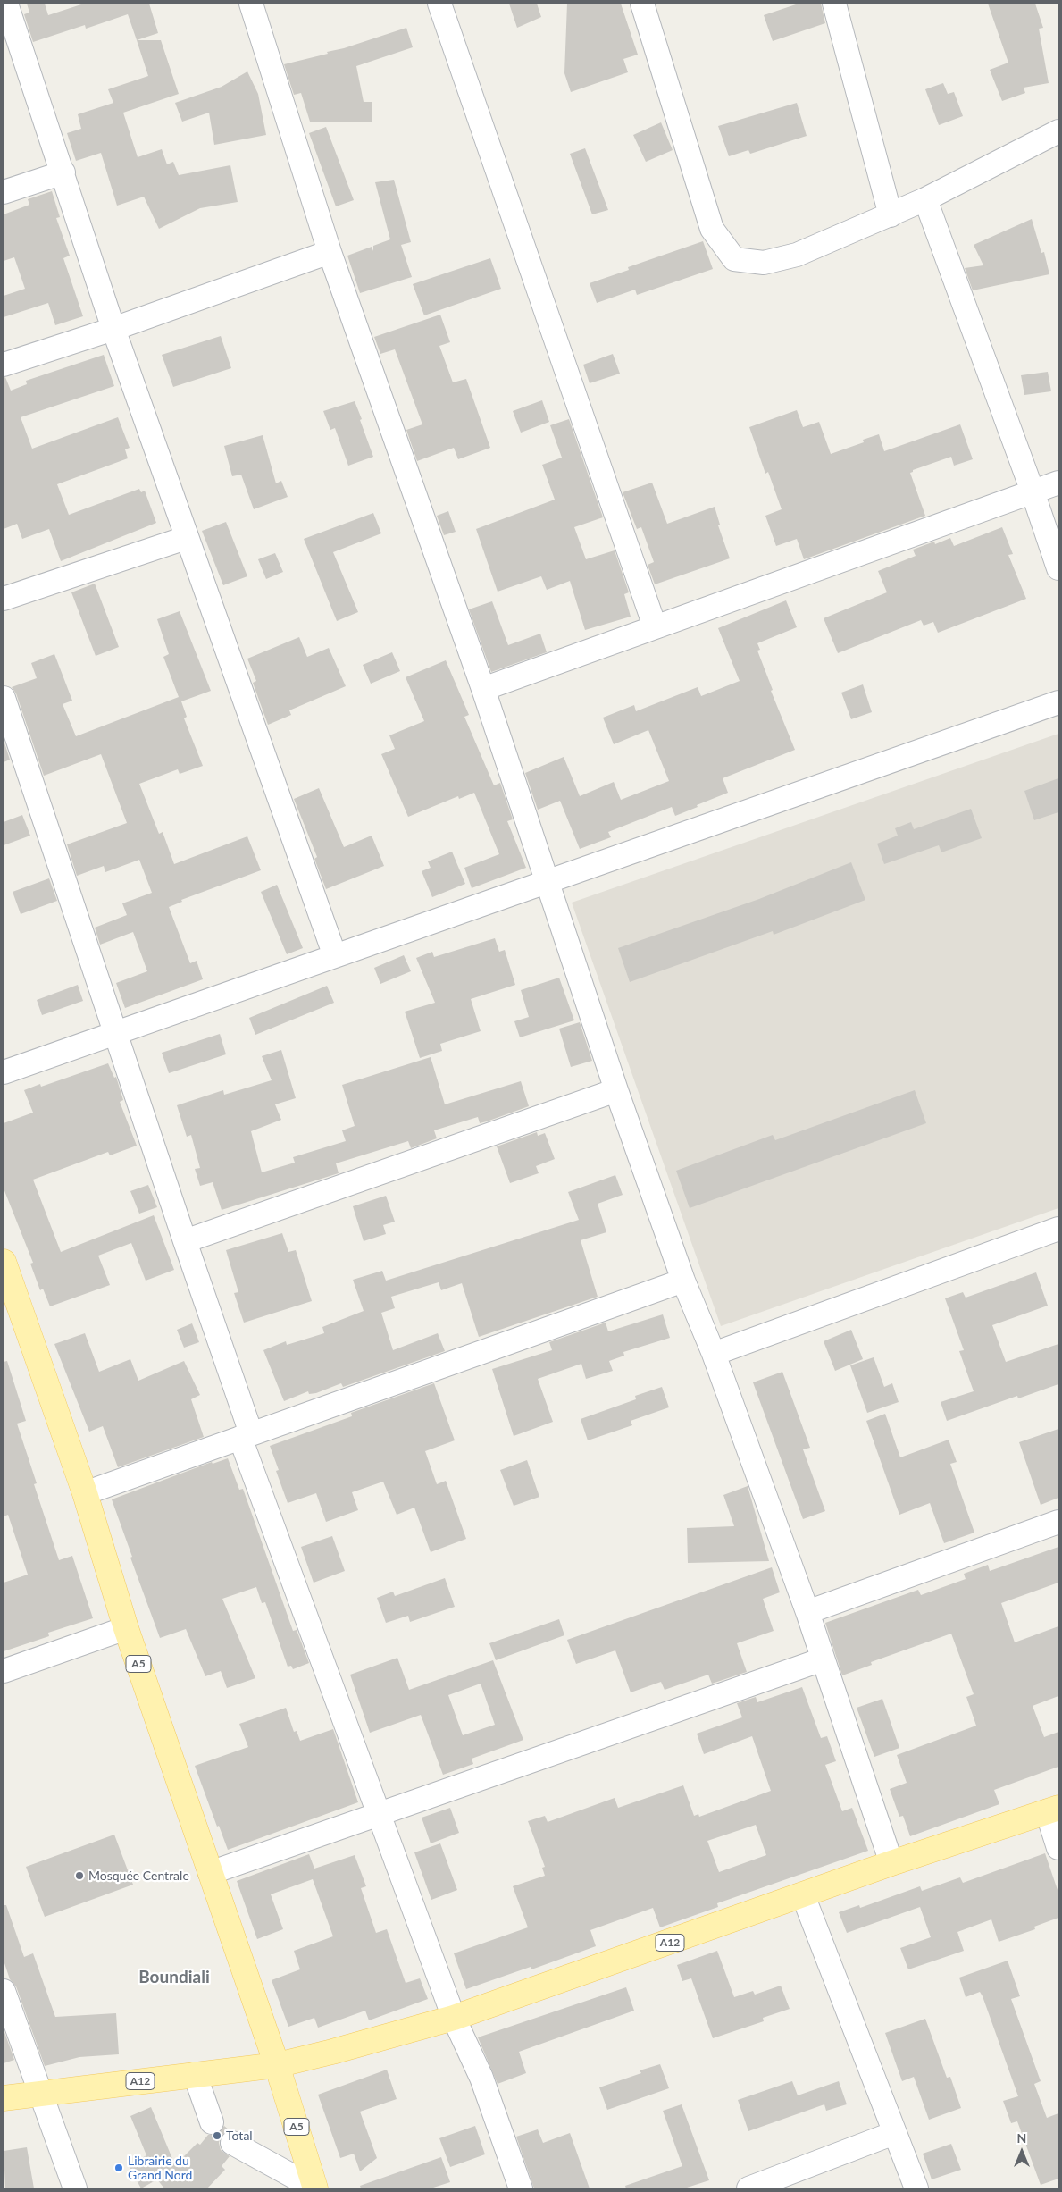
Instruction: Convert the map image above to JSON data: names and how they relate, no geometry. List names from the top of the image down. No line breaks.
{"streets":{"main road":["A5","A12"]},"crossings":[["A5","A12"]],"districts":["Boundiali"],"places":["Mosquée Centrale","Total","Librairie du Grand Nord"],"north":"top"}
